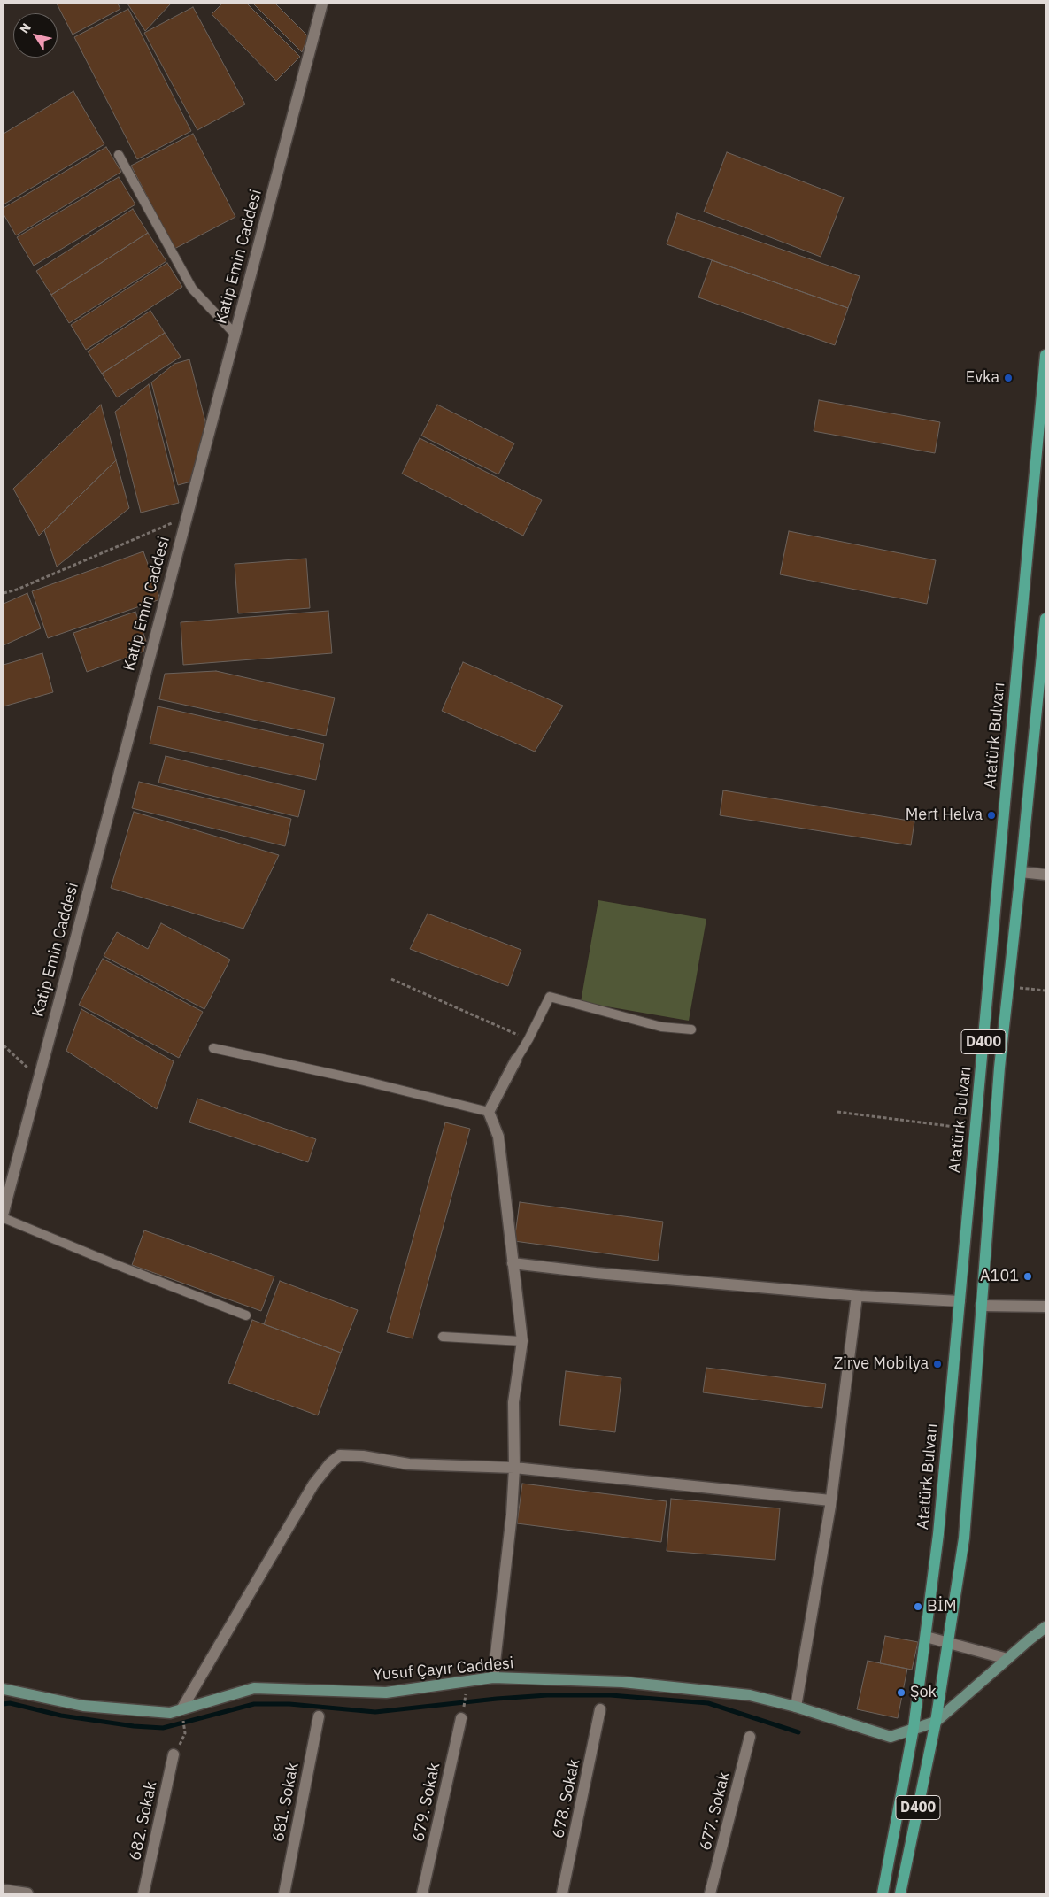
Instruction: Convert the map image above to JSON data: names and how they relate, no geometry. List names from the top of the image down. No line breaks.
{"streets":{"main road":["Atatürk Bulvarı","D400"],"street":["Katip Emin Caddesi","Yusuf Çayır Caddesi","678. Sokak","681. Sokak","679. Sokak","677. Sokak","682. Sokak"]},"crossings":[["Atatürk Bulvarı","D400"],["Atatürk Bulvarı","Yusuf Çayır Caddesi"],["D400","Yusuf Çayır Caddesi"]],"places":["Evka","Mert Helva","A101","Zirve Mobilya","BİM","Şok"],"north":"top left"}
